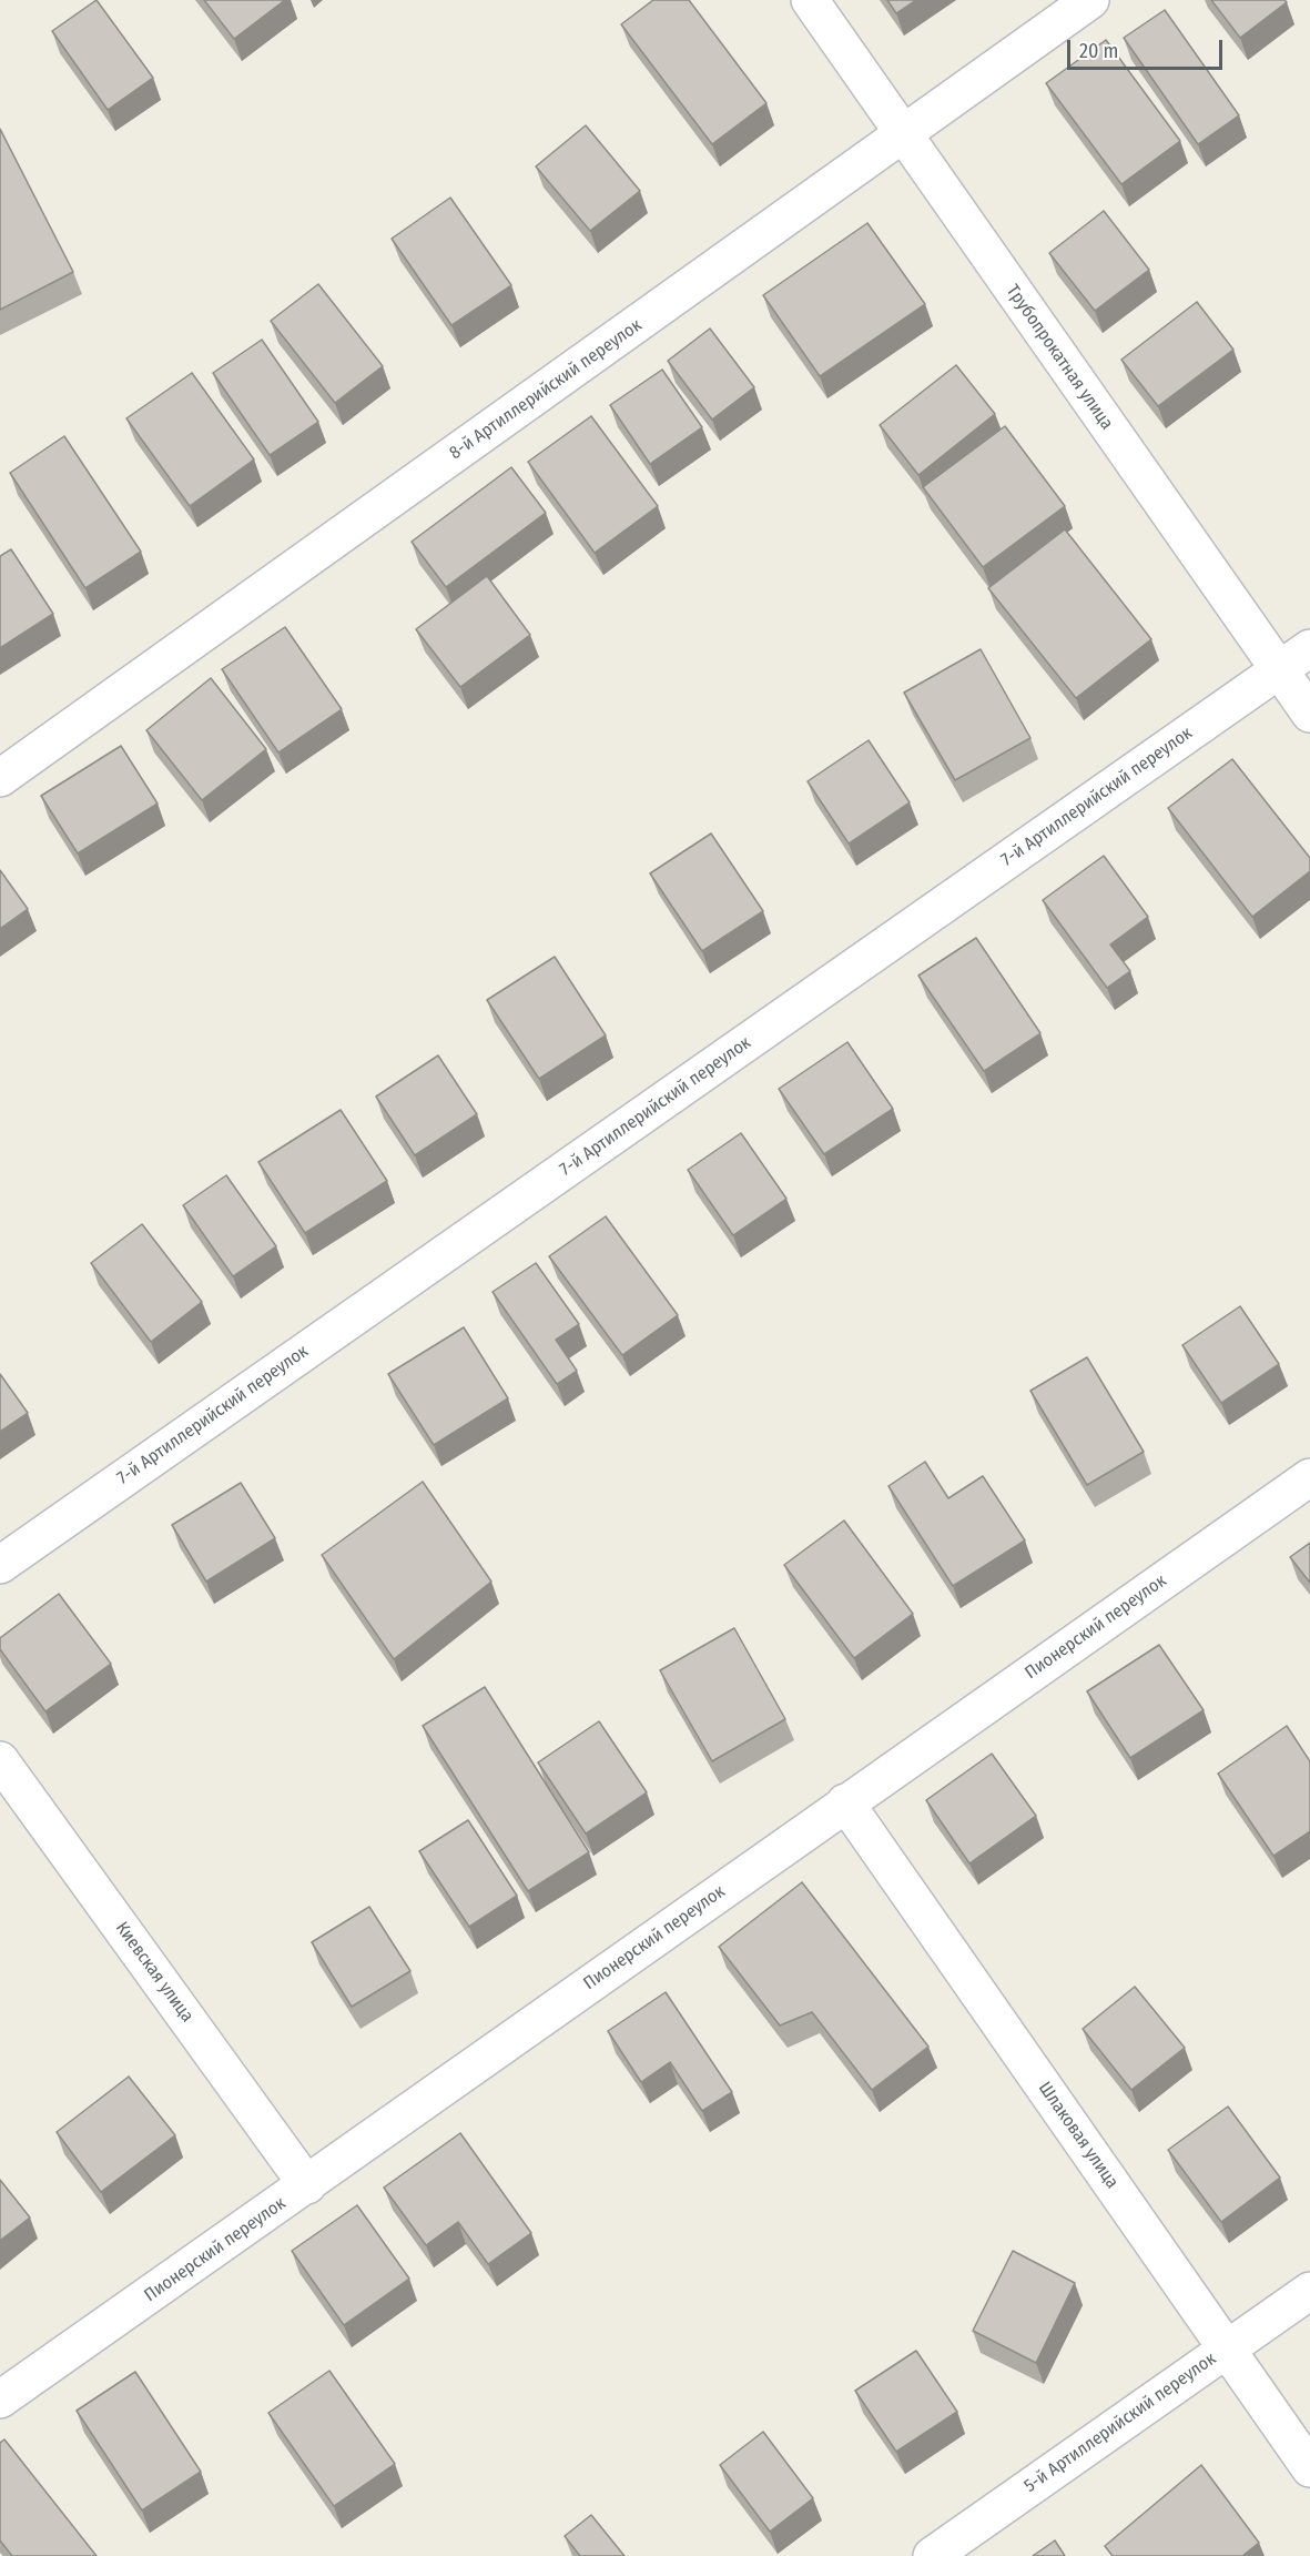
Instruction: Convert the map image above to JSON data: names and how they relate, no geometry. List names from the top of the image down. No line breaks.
{"streets":{"street":["Трубопрокатная улица","8-й Артиллерийский переулок","7-й Артиллерийский переулок","Пионерский переулок","Киевская улица","Шлаковая улица","5-й Артиллерийский переулок"]},"crossings":[["Трубопрокатная улица","8-й Артиллерийский переулок"],["Трубопрокатная улица","7-й Артиллерийский переулок"],["Пионерский переулок","Киевская улица"],["Пионерский переулок","Шлаковая улица"],["Шлаковая улица","5-й Артиллерийский переулок"]],"scale_bar":"20 m"}
